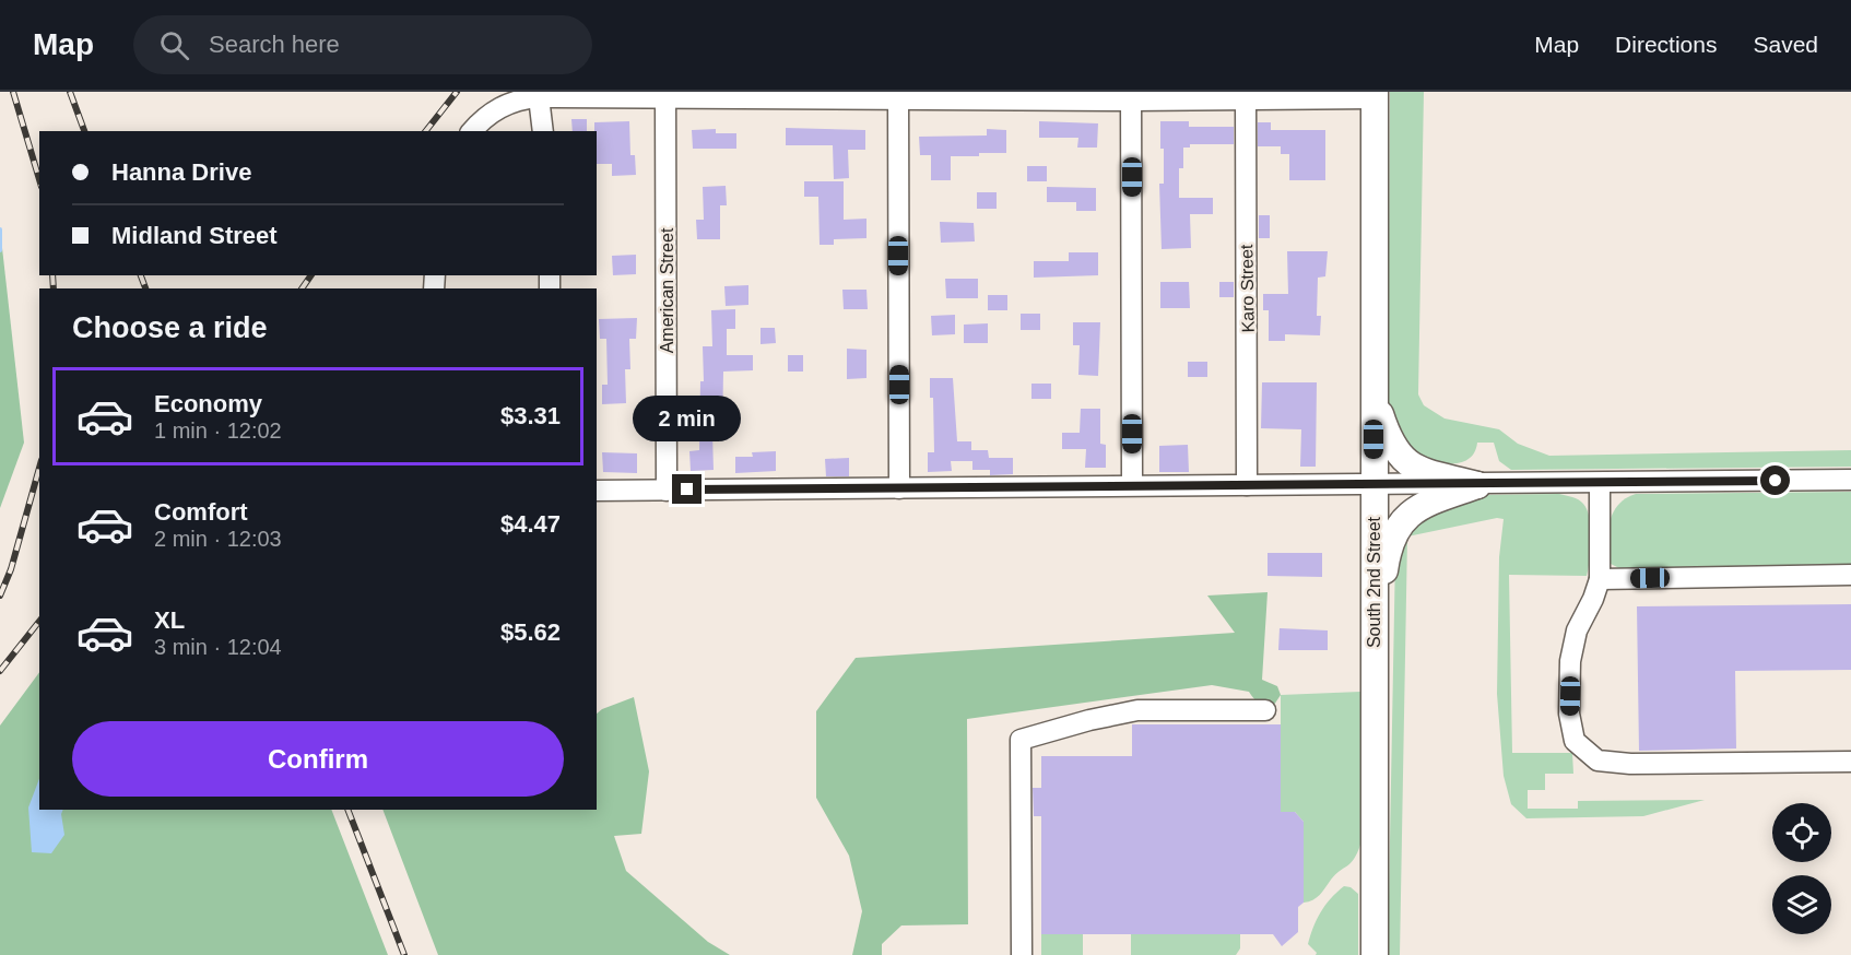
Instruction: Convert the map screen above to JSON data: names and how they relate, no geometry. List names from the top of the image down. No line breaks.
{"streets":{"main road":["South 2nd Street"],"street":["Karo Street","American Street"]},"page":{"header":"Map","search":"Search here","nav":["Map","Directions","Saved"],"banner":["Hanna Drive","Midland Street"],"heading":"Choose a ride","list":[{"name":"Economy","note":"1 min · 12:02","value":"$3.31"},{"name":"Comfort","note":"2 min · 12:03","value":"$4.47"},{"name":"XL","note":"3 min · 12:04","value":"$5.62"}],"bubble":"2 min","buttons":"Confirm"}}
